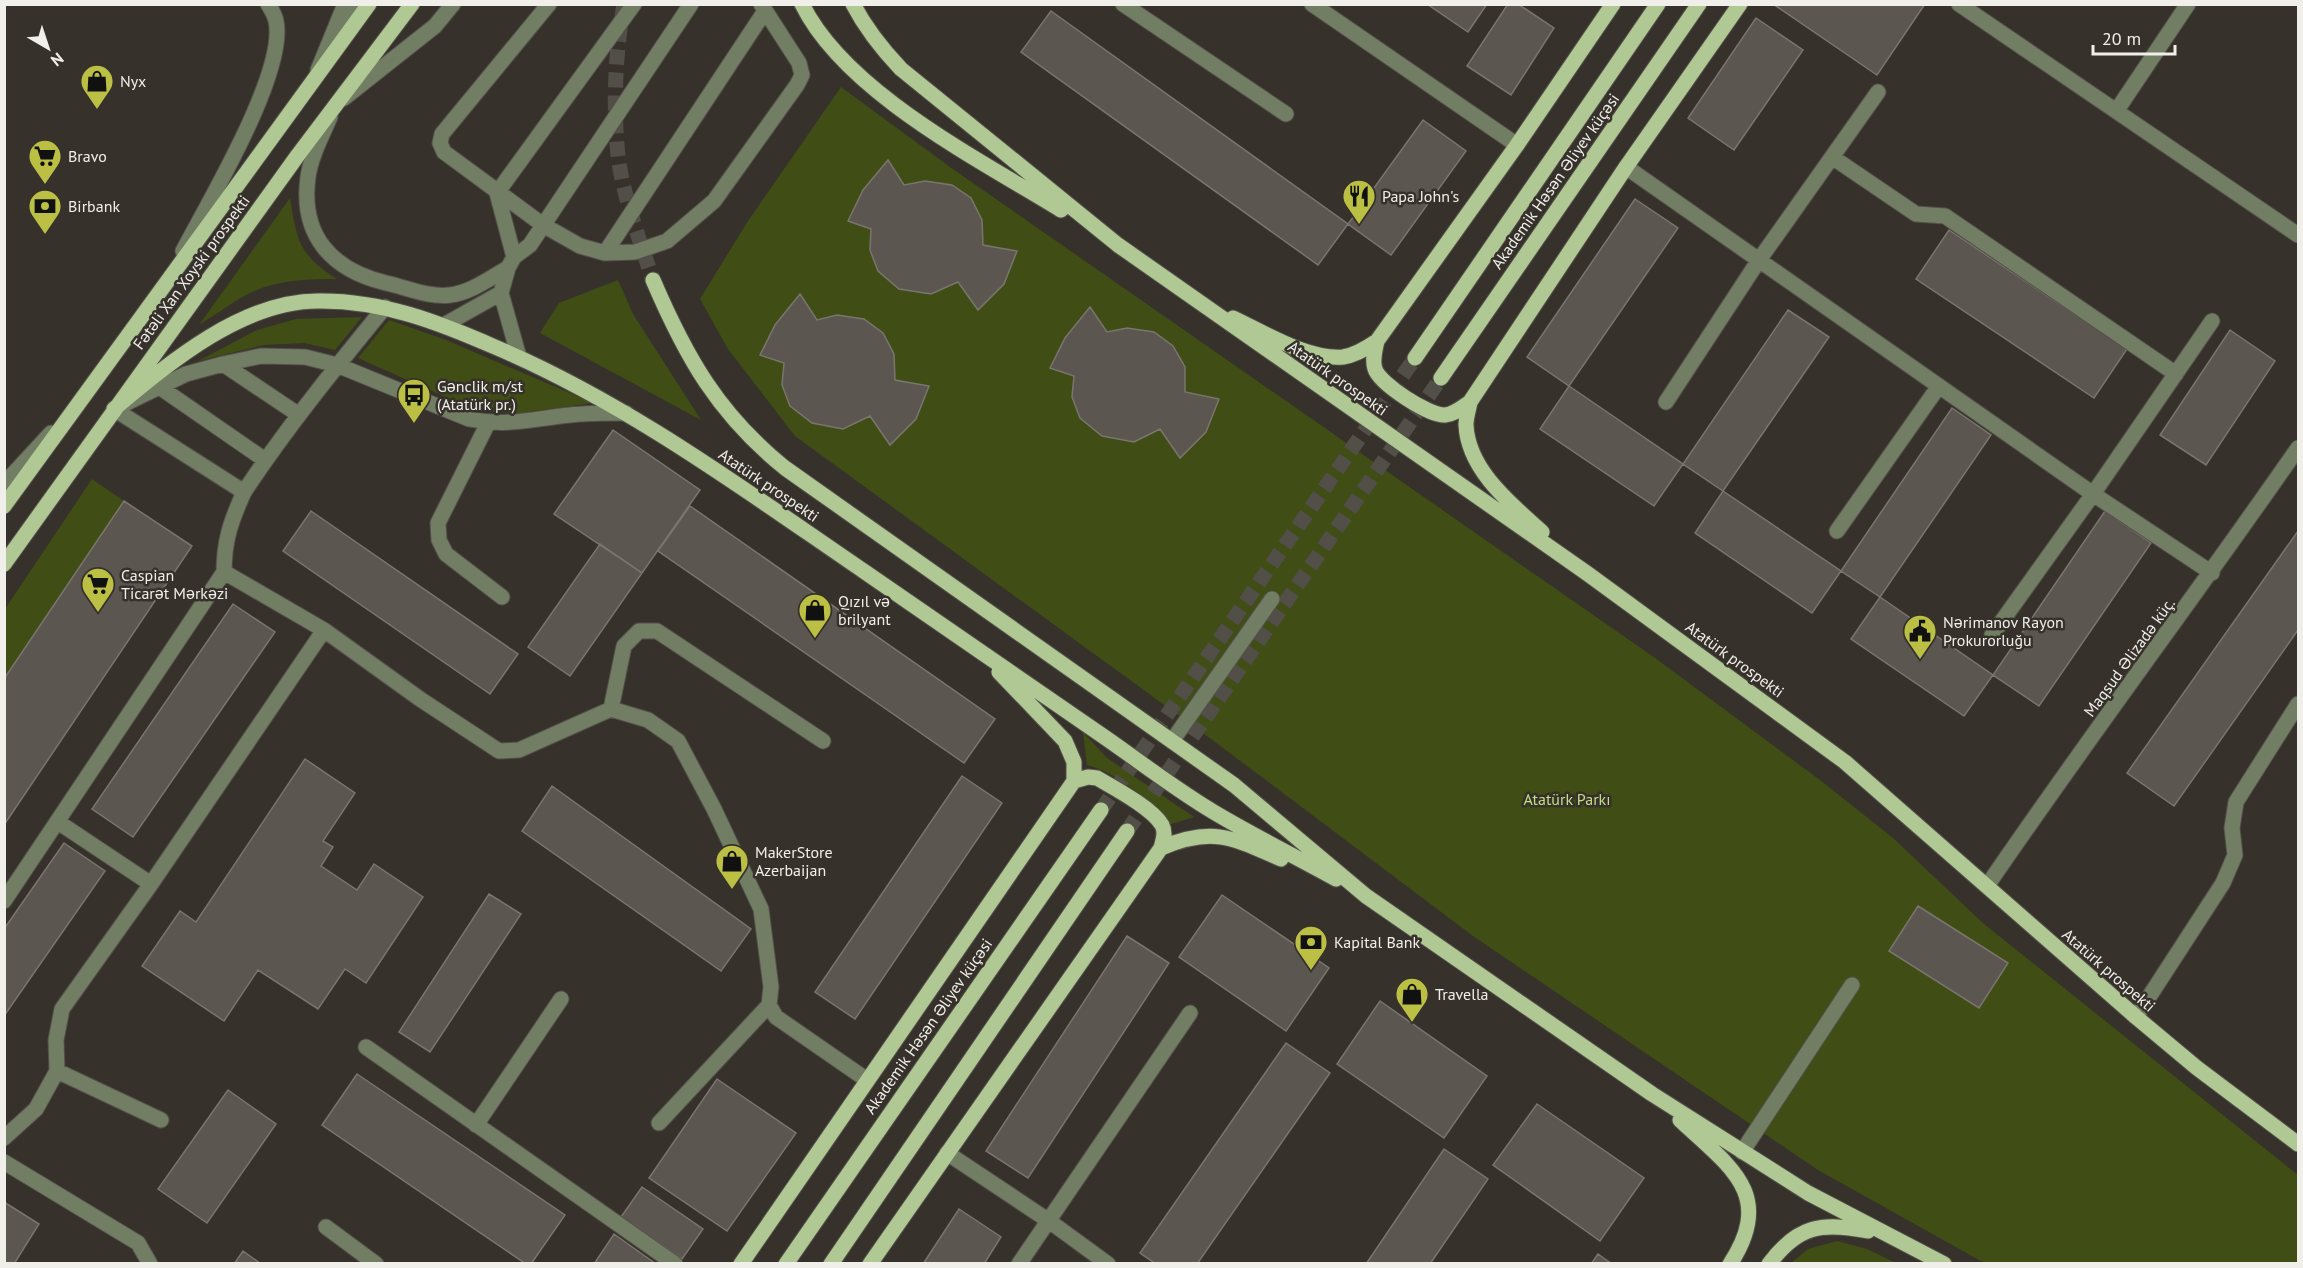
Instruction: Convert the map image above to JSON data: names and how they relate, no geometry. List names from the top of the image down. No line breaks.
{"streets":{"main road":["Akademik Həsən Əliyev küçəsi","Fətəli Xan Xoyski prospekti","Atatürk prospekti"],"street":["Maqsud Əlizadə küç."]},"crossings":[["Fətəli Xan Xoyski prospekti","Atatürk prospekti"],["Atatürk prospekti","Maqsud Əlizadə küç."]],"parks":["Atatürk Parkı"],"places":{"shop":["Nyx","Qızıl və brilyant","MakerStore Azerbaijan","Travella"],"supermarket":["Bravo","Caspian Ticarət Mərkəzi"],"restaurant":["Papa John's"],"bank":["Birbank","Kapital Bank"],"bus stop":["Gənclik m/st (Atatürk pr.)"],"public building":["Nərimanov Rayon Prokurorluğu"]},"scale_bar":"20 m","north":"bottom right"}
